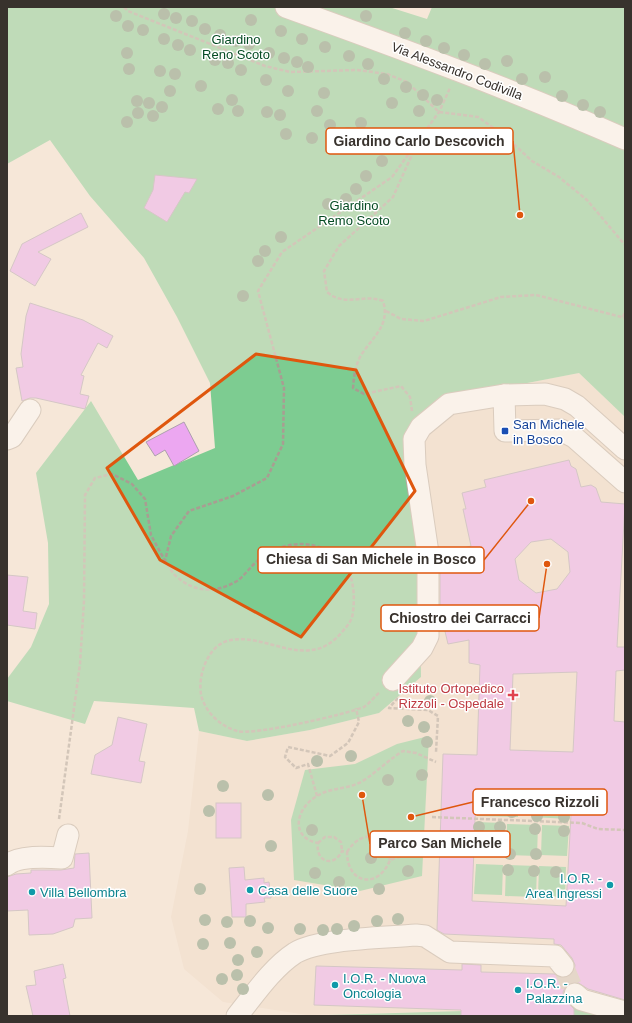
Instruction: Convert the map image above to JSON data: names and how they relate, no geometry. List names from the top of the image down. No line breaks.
{"streets":{"street":["Via Alessandro Codivilla"]},"parks":["Giardino Reno Scoto","Giardino Remo Scoto"],"places":{"other":["Giardino Carlo Descovich","Chiesa di San Michele in Bosco","Chiostro dei Carracci","Parco San Michele","Francesco Rizzoli","I.O.R. - Area Ingressi","Casa delle Suore","Villa Bellombra","I.O.R. - Nuova Oncologia","I.O.R. - Palazzina"],"transit":["San Michele in Bosco"],"health":["Istituto Ortopedico Rizzoli - Ospedale"]}}
